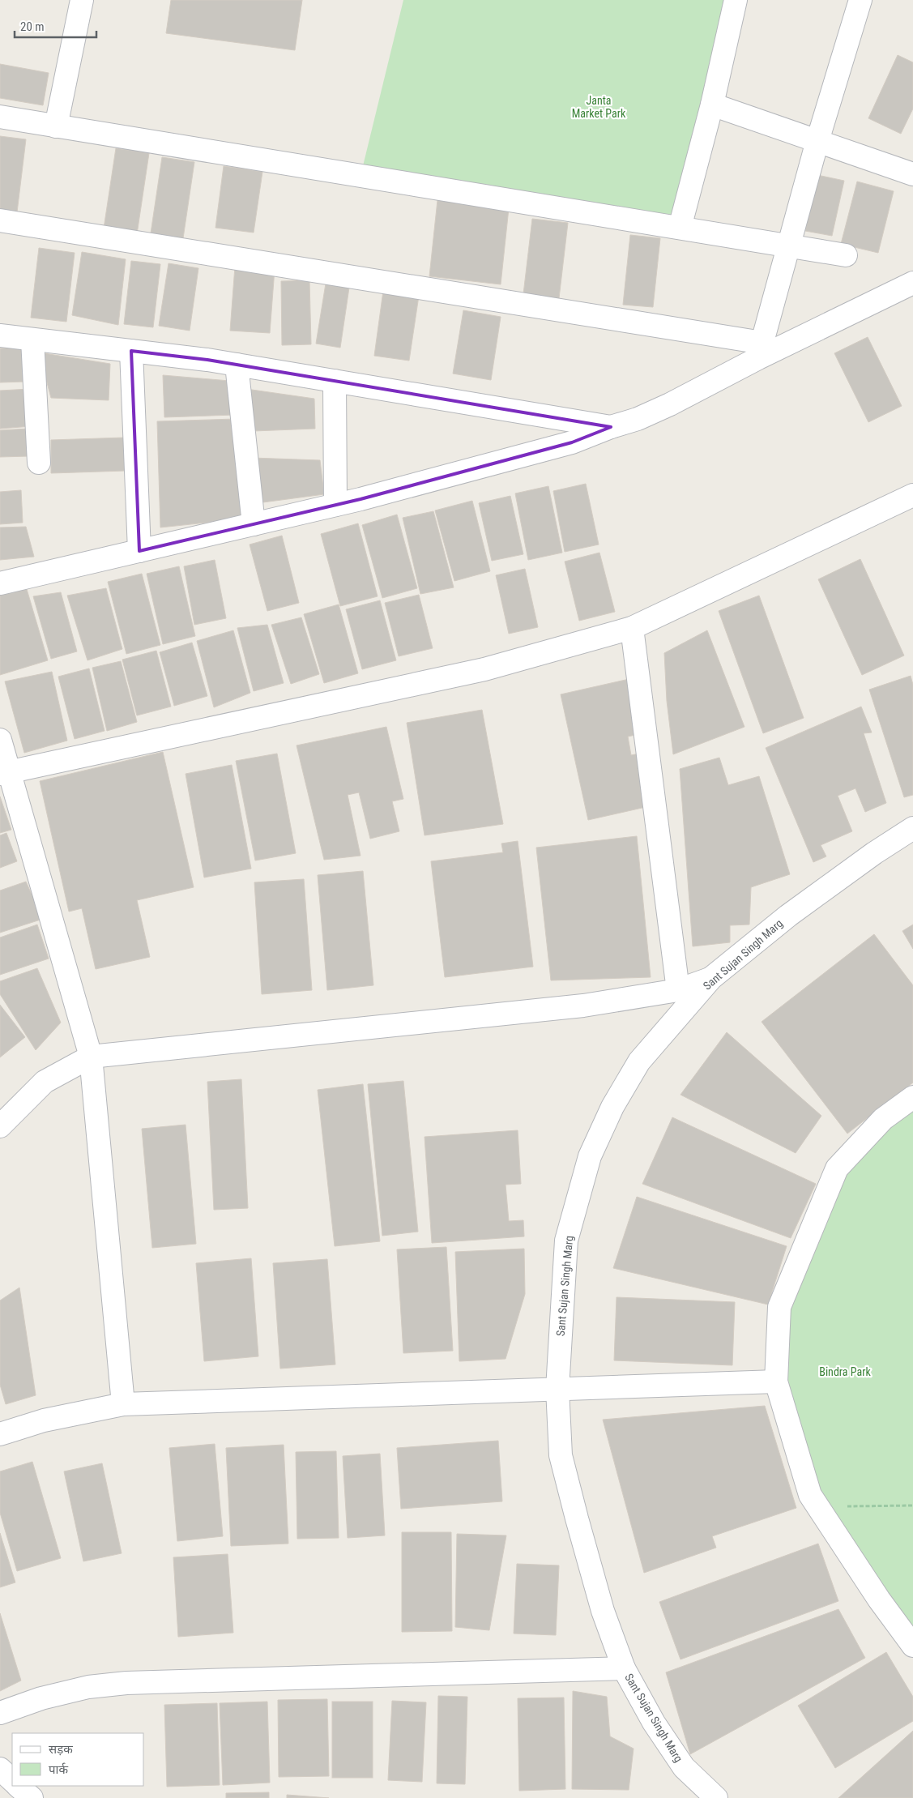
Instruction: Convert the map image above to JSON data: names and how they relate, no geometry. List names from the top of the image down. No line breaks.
{"streets":{"street":["Sant Sujan Singh Marg"]},"parks":["Janta Market Park","Bindra Park"],"legend":["सड़क","पार्क"],"scale_bar":"20 m"}
